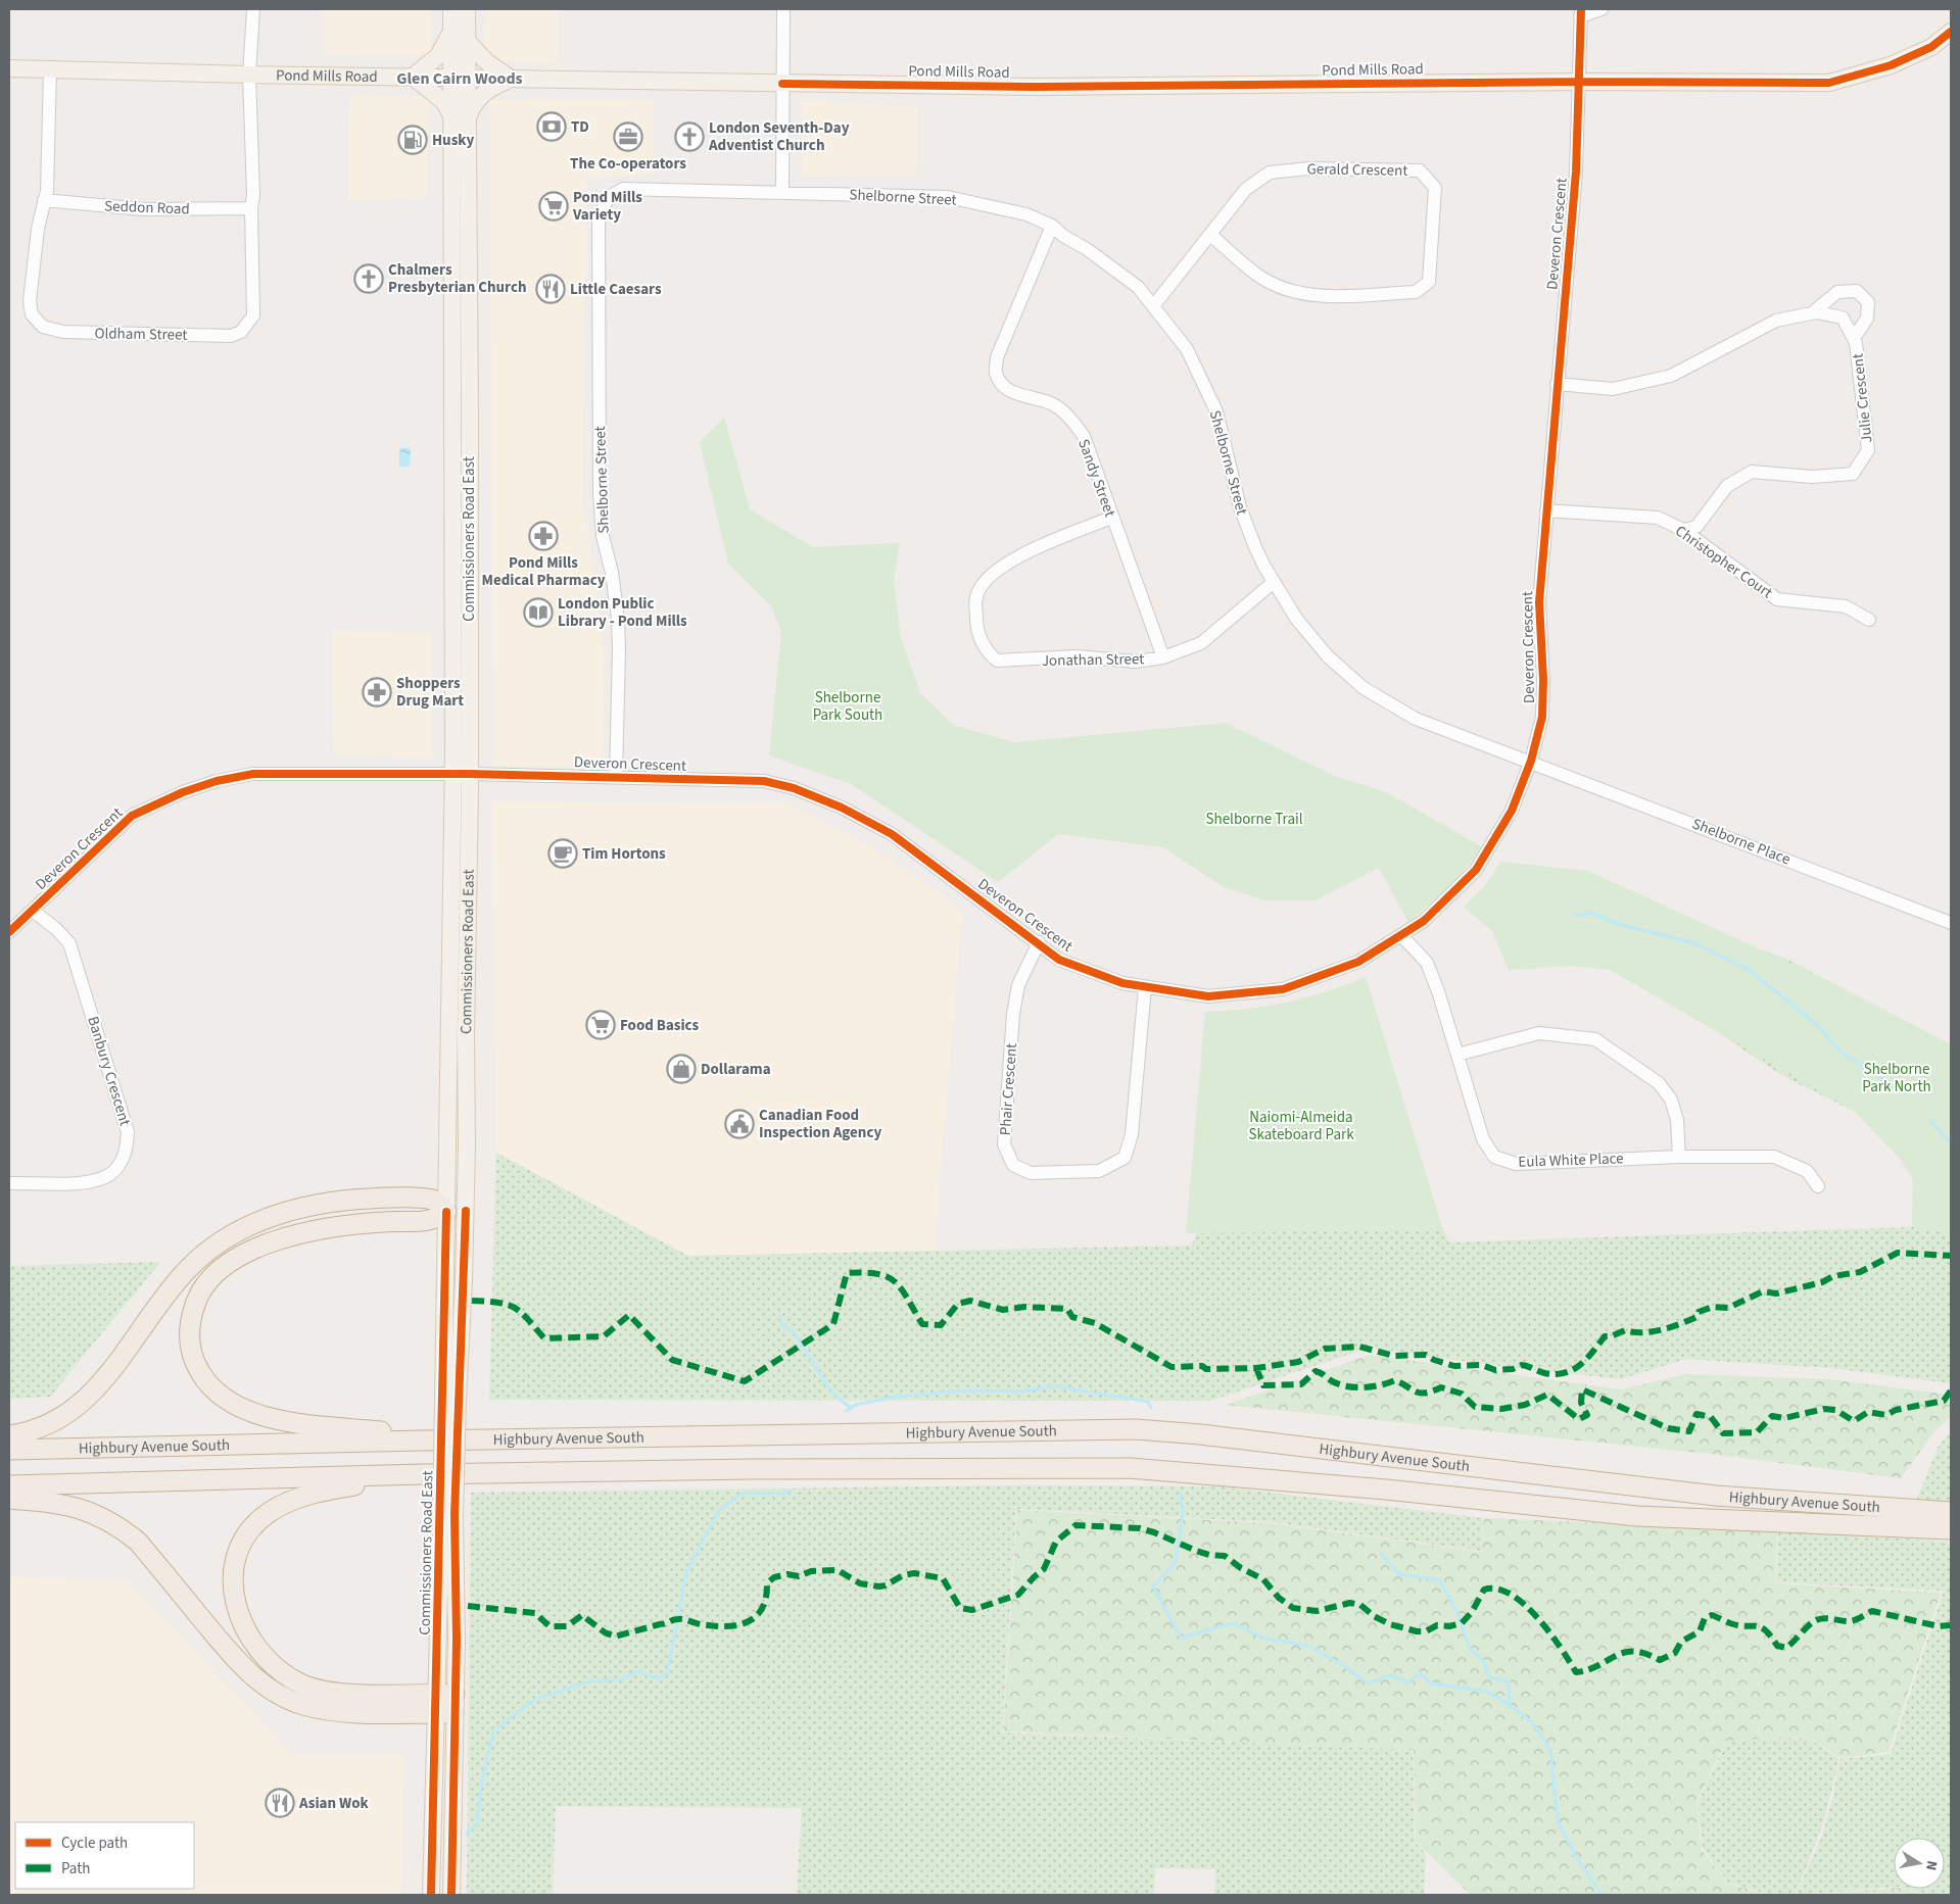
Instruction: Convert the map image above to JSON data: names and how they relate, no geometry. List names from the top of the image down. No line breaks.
{"streets":{"highway":["Highbury Avenue South"],"main road":["Pond Mills Road","Commissioners Road East"],"street":["Gerald Crescent","Shelborne Street","Seddon Road","Deveron Crescent","Oldham Street","Julie Crescent","Sandy Street","Christopher Court","Jonathan Street","Shelborne Place","Banbury Crescent","Phair Crescent","Eula White Place"]},"crossings":[["Pond Mills Road","Deveron Crescent"],["Pond Mills Road","Oldham Street"],["Pond Mills Road","Commissioners Road East"],["Gerald Crescent","Shelborne Street"],["Shelborne Street","Deveron Crescent"],["Shelborne Street","Sandy Street"],["Shelborne Street","Jonathan Street"],["Shelborne Street","Shelborne Place"],["Seddon Road","Oldham Street"],["Deveron Crescent","Julie Crescent"],["Deveron Crescent","Commissioners Road East"],["Deveron Crescent","Christopher Court"],["Deveron Crescent","Shelborne Place"],["Deveron Crescent","Banbury Crescent"],["Deveron Crescent","Phair Crescent"],["Deveron Crescent","Eula White Place"],["Julie Crescent","Christopher Court"],["Sandy Street","Jonathan Street"]],"districts":["Glen Cairn Woods"],"parks":["Shelborne Park South","Shelborne Trail","Shelborne Park North","Naiomi-Almeida Skateboard Park"],"places":{"bank":["TD"],"office":["The Co-operators"],"church":["London Seventh-Day Adventist Church","Chalmers Presbyterian Church"],"fuel station":["Husky"],"supermarket":["Pond Mills Variety","Food Basics"],"restaurant":["Little Caesars","Asian Wok"],"pharmacy":["Pond Mills Medical Pharmacy","Shoppers Drug Mart"],"library":["London Public Library - Pond Mills"],"cafe":["Tim Hortons"],"shop":["Dollarama"],"public building":["Canadian Food Inspection Agency"]},"legend":["Cycle path","Path"],"north":"right"}
